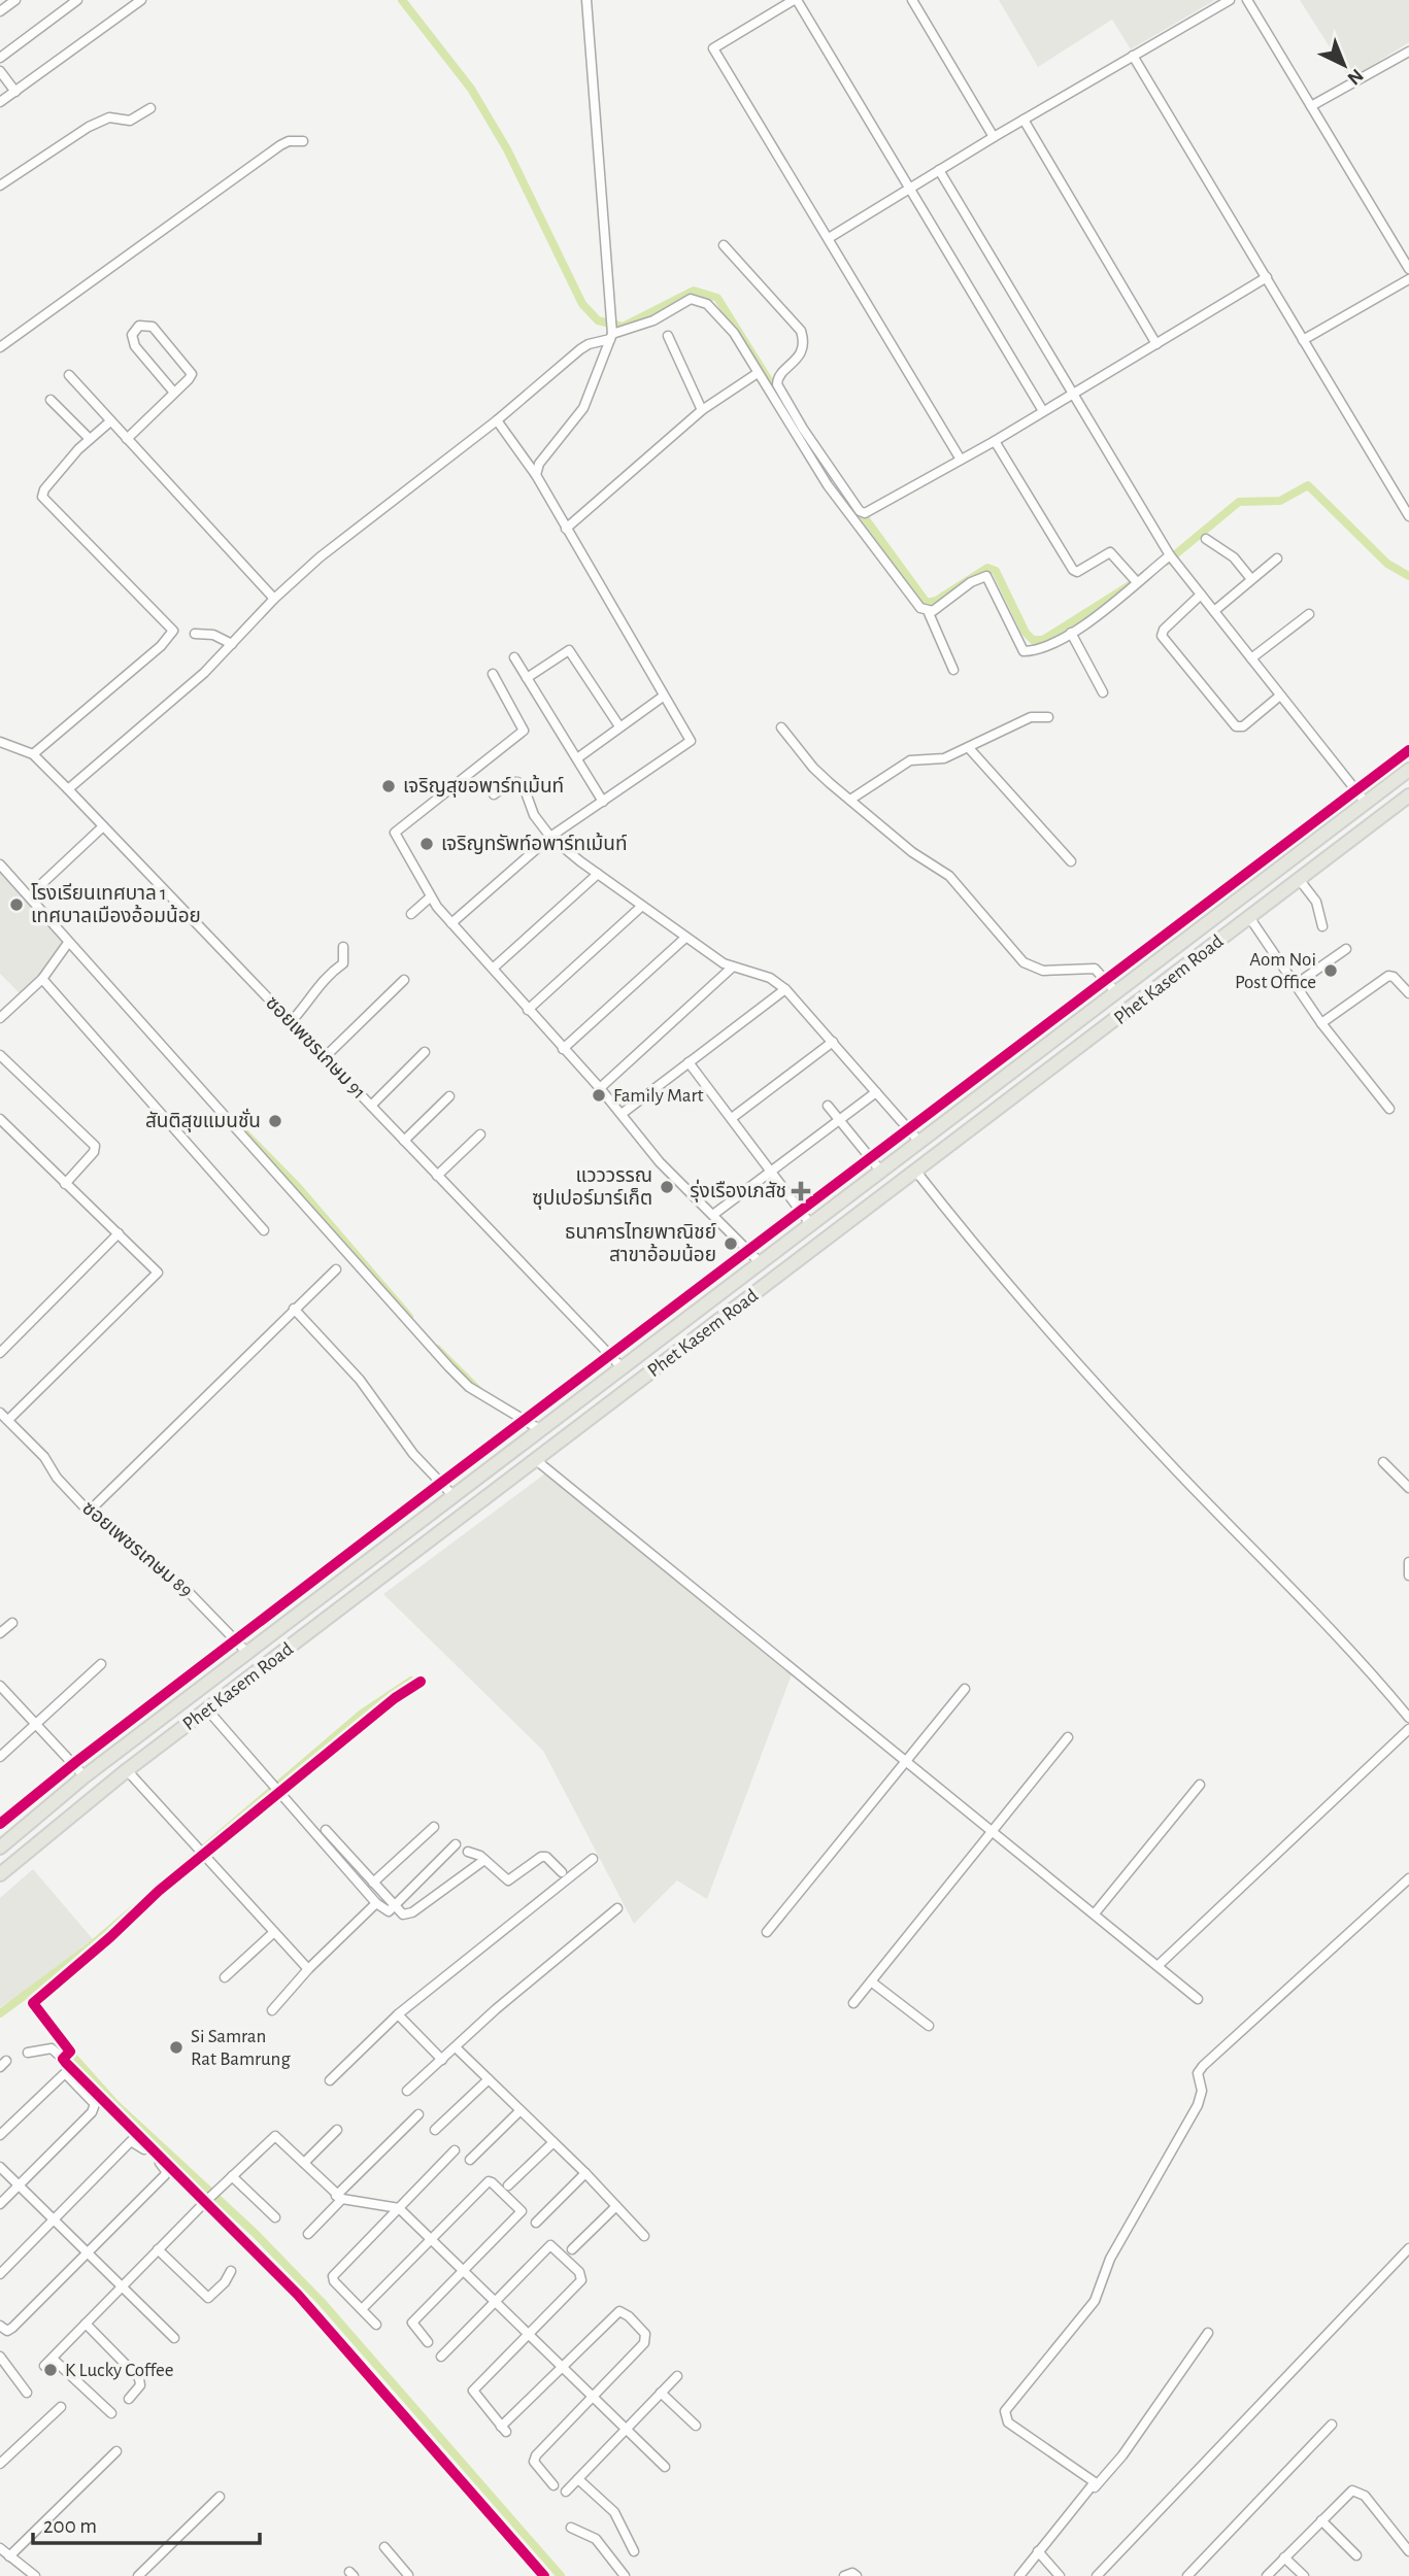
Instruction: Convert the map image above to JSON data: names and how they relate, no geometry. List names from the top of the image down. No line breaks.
{"streets":{"main road":["Phet Kasem Road"],"street":["ซอยเพชรเกษม 91","ซอยเพชรเกษม 89"]},"crossings":[["Phet Kasem Road","ซอยเพชรเกษม 91"],["Phet Kasem Road","ซอยเพชรเกษม 89"]],"places":{"other":["เจริญสุขอพาร์ทเม้นท์","เจริญทรัพท์อพาร์ทเม้นท์","โรงเรียนเทศบาล 1 เทศบาลเมืองอ้อมน้อย","Aom Noi Post Office","Family Mart","สันติสุขแมนชั่น","แวววรรณ ซุปเปอร์มาร์เก็ต","ธนาคารไทยพาณิชย์ สาขาอ้อมน้อย","Si Samran Rat Bamrung","K Lucky Coffee"],"health":["รุ่งเรืองเภสัช"]},"scale_bar":"200 m","north":"bottom right"}
